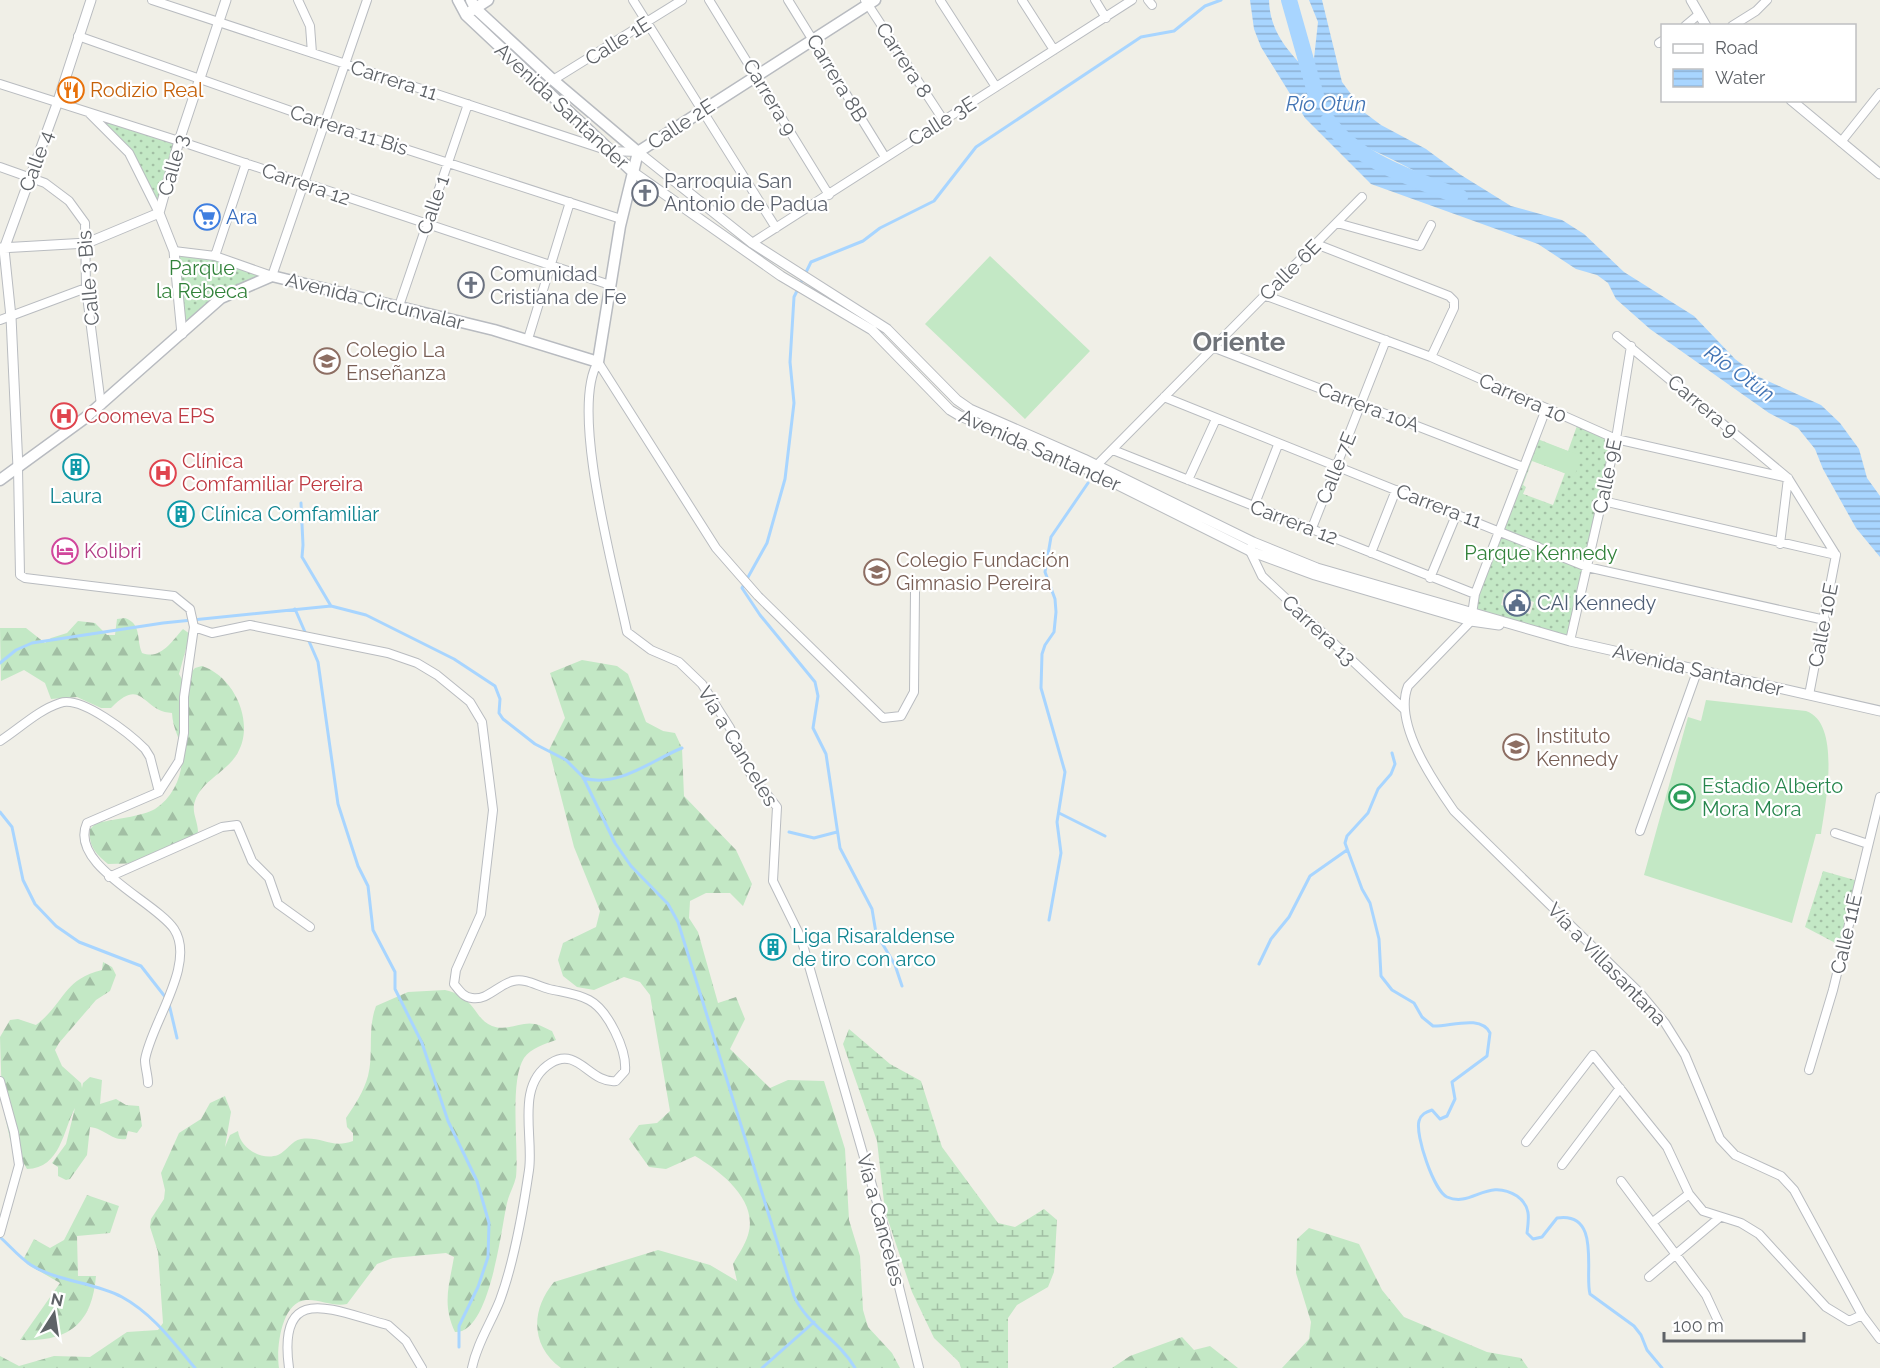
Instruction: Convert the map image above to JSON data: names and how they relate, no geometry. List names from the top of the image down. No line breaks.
{"streets":{"main road":["Avenida Santander","Calle 2E","Avenida Circunvalar"],"street":["Calle 1E","Carrera 8","Carrera 8B","Carrera 11","Carrera 9","Calle 3E","Carrera 11 Bis","Calle 4","Calle 3","Carrera 12","Calle 1","Calle 6E","Calle 3 Bis","Carrera 10","Carrera 10A","Calle 7E","Calle 9E","Calle 10E","Carrera 13","Vía a Canceles","Calle 11E","Vía a Villasantana"]},"crossings":[["Calle 1E","Avenida Santander"],["Carrera 8","Calle 3E"],["Carrera 8","Calle 2E"],["Carrera 8B","Calle 3E"],["Carrera 8B","Calle 2E"],["Carrera 11","Avenida Santander"],["Carrera 11","Calle 2E"],["Carrera 11","Calle 3"],["Carrera 11","Calle 1"],["Carrera 11","Calle 6E"],["Carrera 11","Calle 7E"],["Carrera 11","Calle 9E"],["Carrera 11","Calle 10E"],["Carrera 9","Calle 3E"],["Carrera 9","Calle 2E"],["Carrera 9","Carrera 10"],["Carrera 9","Calle 9E"],["Carrera 9","Calle 10E"],["Avenida Santander","Calle 3E"],["Avenida Santander","Calle 2E"],["Avenida Santander","Calle 6E"],["Avenida Santander","Calle 9E"],["Avenida Santander","Calle 10E"],["Avenida Santander","Carrera 13"],["Calle 2E","Carrera 11 Bis"],["Calle 2E","Carrera 12"],["Calle 2E","Avenida Circunvalar"],["Calle 2E","Vía a Canceles"],["Carrera 11 Bis","Calle 4"],["Carrera 11 Bis","Calle 3"],["Carrera 11 Bis","Calle 1"],["Calle 4","Carrera 12"],["Calle 4","Calle 3 Bis"],["Calle 4","Avenida Circunvalar"],["Calle 3","Carrera 12"],["Calle 3","Avenida Circunvalar"],["Carrera 12","Calle 1"],["Carrera 12","Calle 6E"],["Carrera 12","Calle 7E"],["Calle 1","Avenida Circunvalar"],["Calle 6E","Carrera 10"],["Calle 6E","Carrera 10A"],["Calle 3 Bis","Avenida Circunvalar"],["Avenida Circunvalar","Vía a Canceles"],["Carrera 10","Calle 7E"],["Carrera 10","Calle 9E"],["Carrera 10A","Calle 7E"],["Carrera 13","Vía a Villasantana"]],"districts":["Oriente"],"water":["Río Otún"],"parks":["Parque la Rebeca","Parque Kennedy"],"places":{"restaurant":["Rodizio Real"],"church":["Parroquia San Antonio de Padua","Comunidad Cristiana de Fe"],"supermarket":["Ara"],"school or university":["Colegio La Enseñanza","Colegio Fundación Gimnasio Pereira","Instituto Kennedy"],"hospital":["Coomeva EPS","Clínica Comfamiliar Pereira"],"building":["Laura","Clínica Comfamiliar","Liga Risaraldense de tiro con arco"],"hotel":["Kolibri"],"public building":["CAI Kennedy"],"sports":["Estadio Alberto Mora Mora"]},"legend":["Road","Water"],"scale_bar":"100 m","north":"top"}
